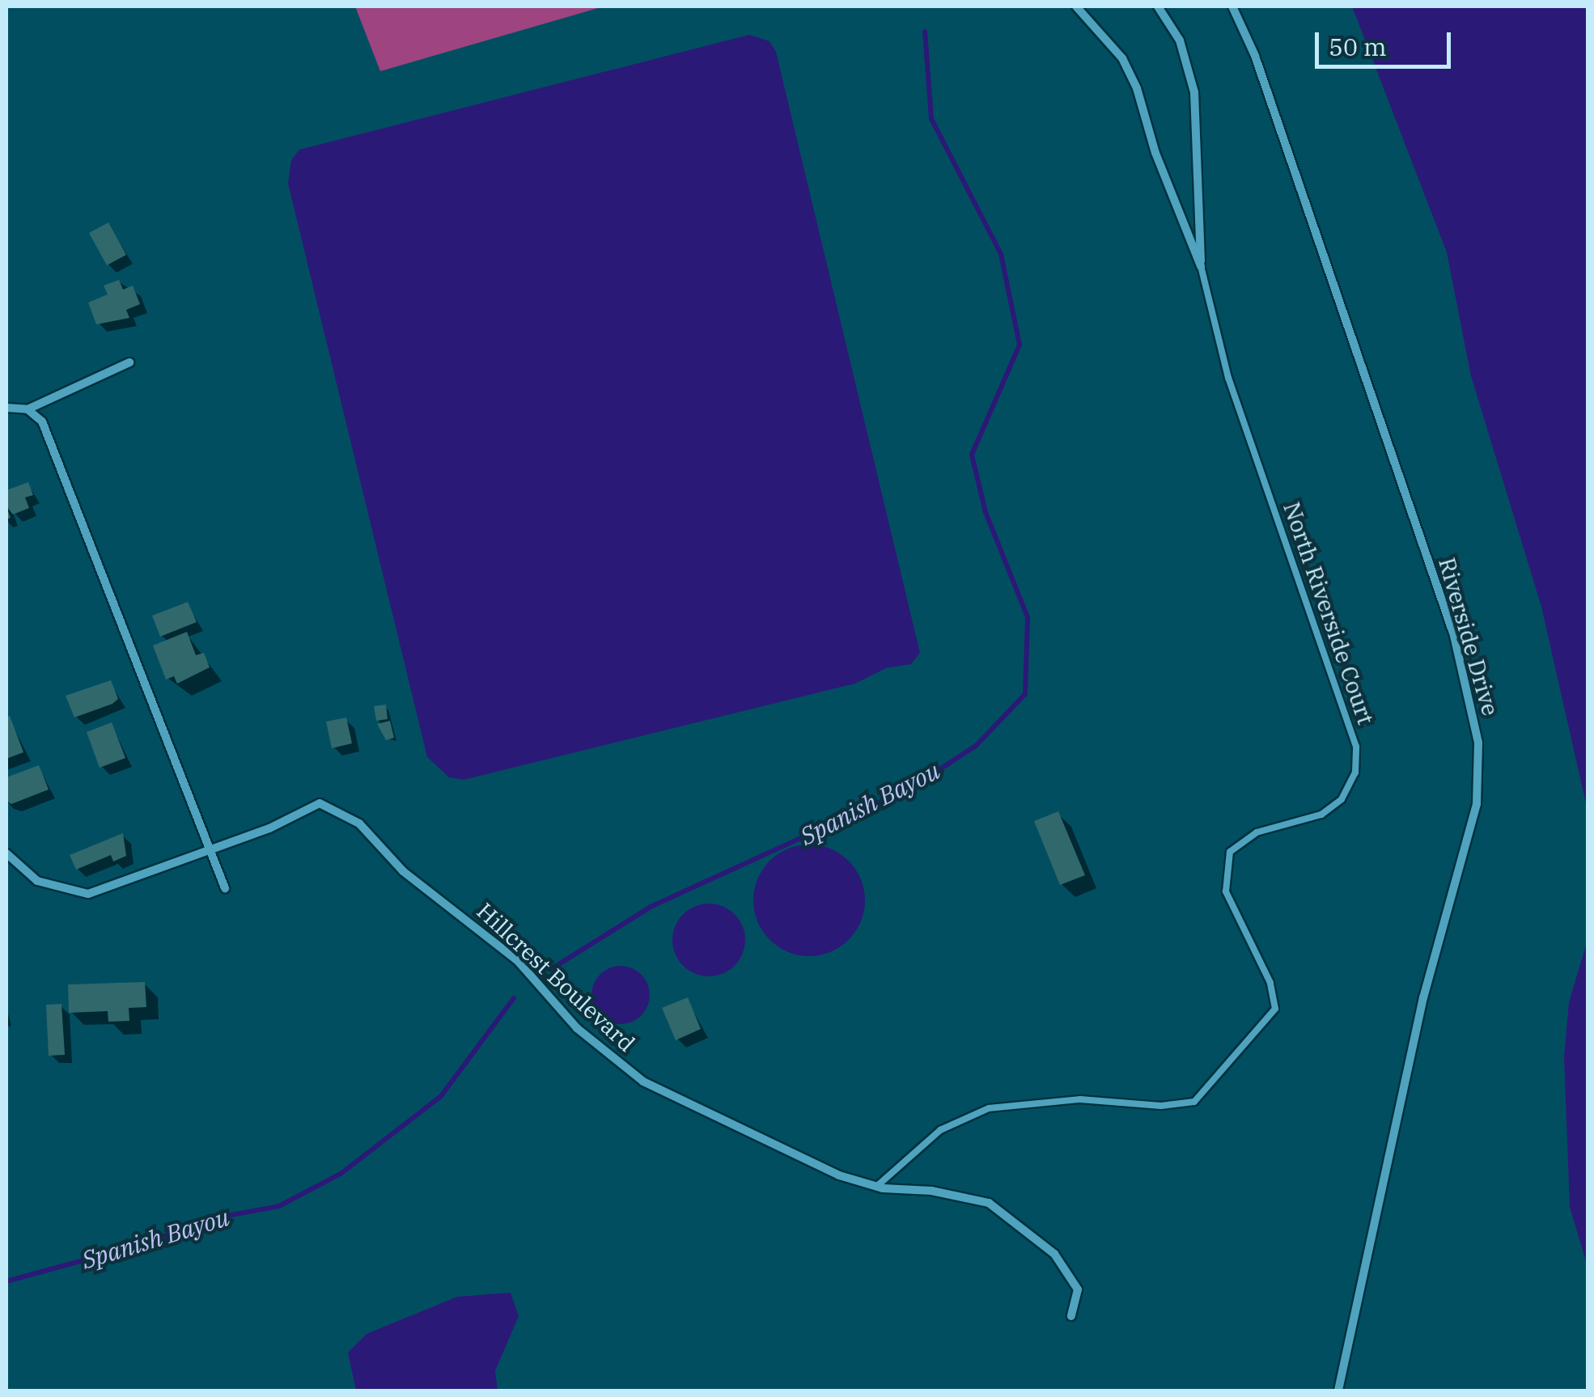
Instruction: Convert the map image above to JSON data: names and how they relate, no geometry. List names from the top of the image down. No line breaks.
{"streets":{"street":["North Riverside Court","Riverside Drive","Hillcrest Boulevard"]},"crossings":[["North Riverside Court","Hillcrest Boulevard"]],"water":["Spanish Bayou"],"scale_bar":"50 m"}
